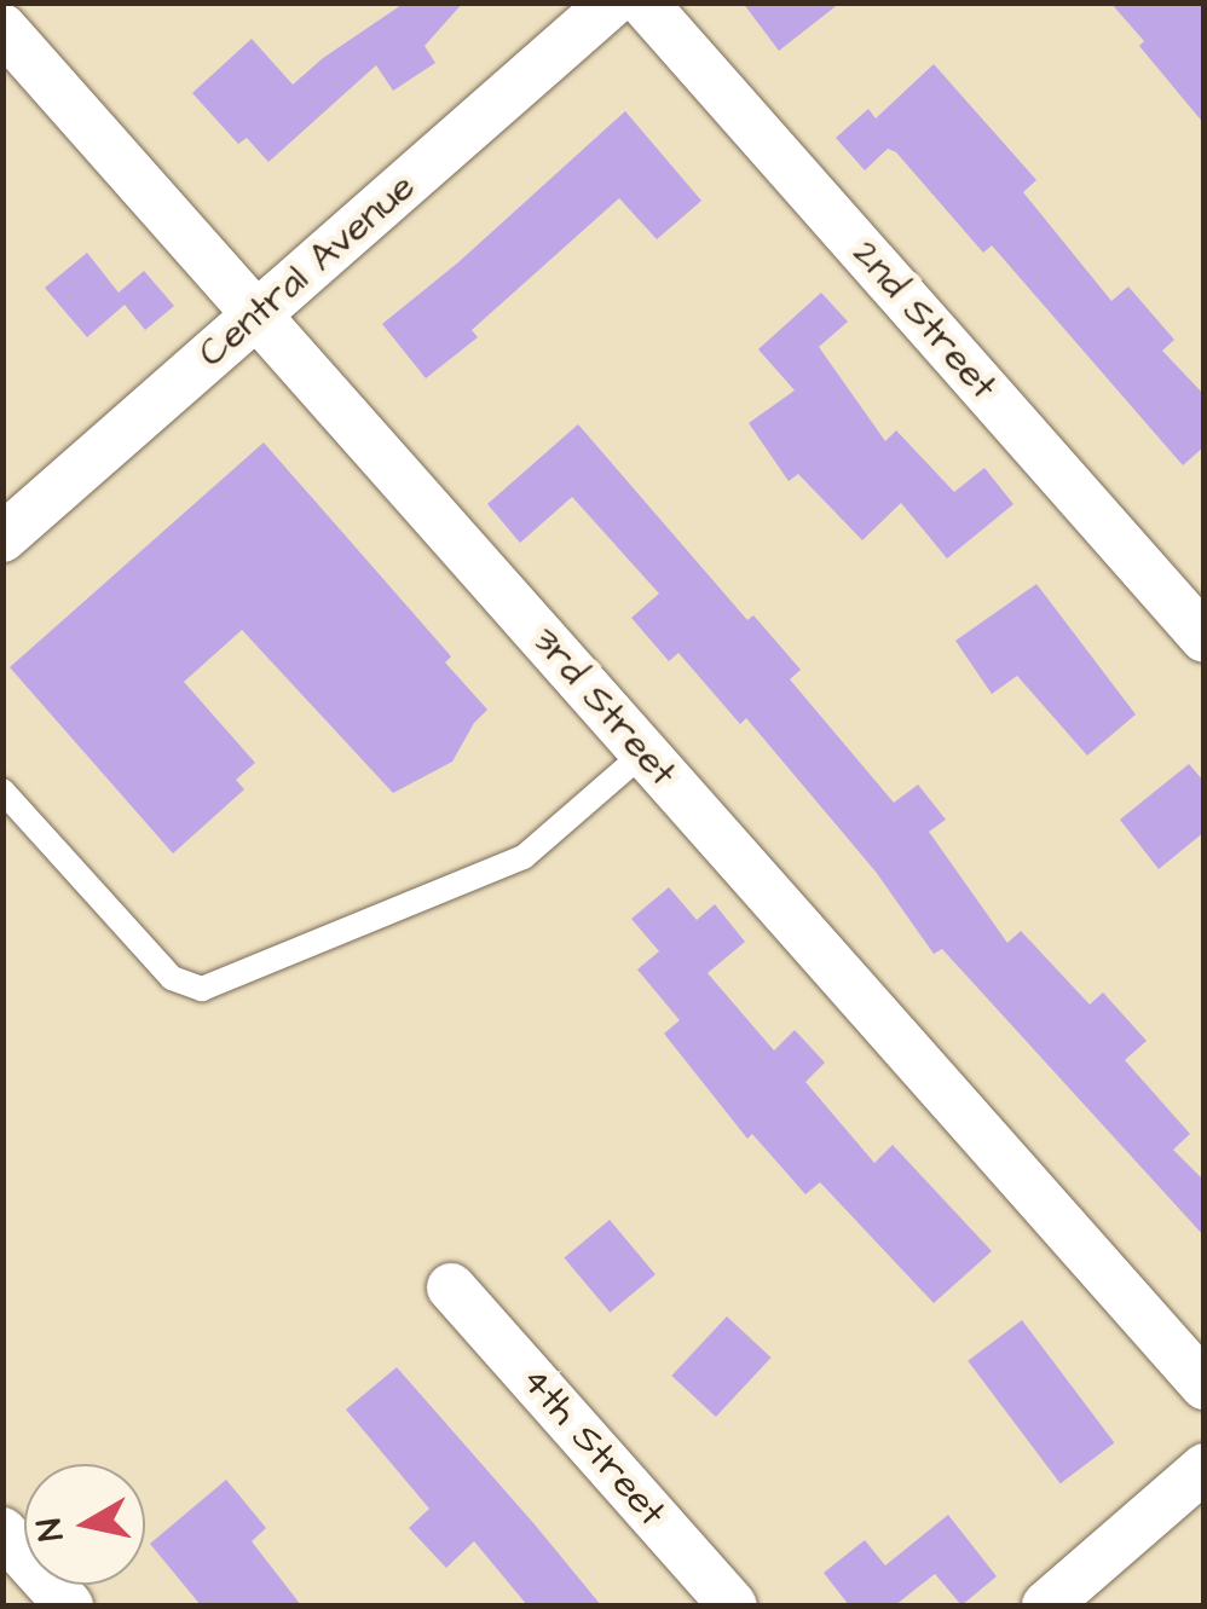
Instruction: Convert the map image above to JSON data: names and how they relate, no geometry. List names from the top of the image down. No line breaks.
{"streets":{"street":["Central Avenue","2nd Street","3rd Street","4th Street"]},"crossings":[["Central Avenue","3rd Street"]],"north":"left"}
